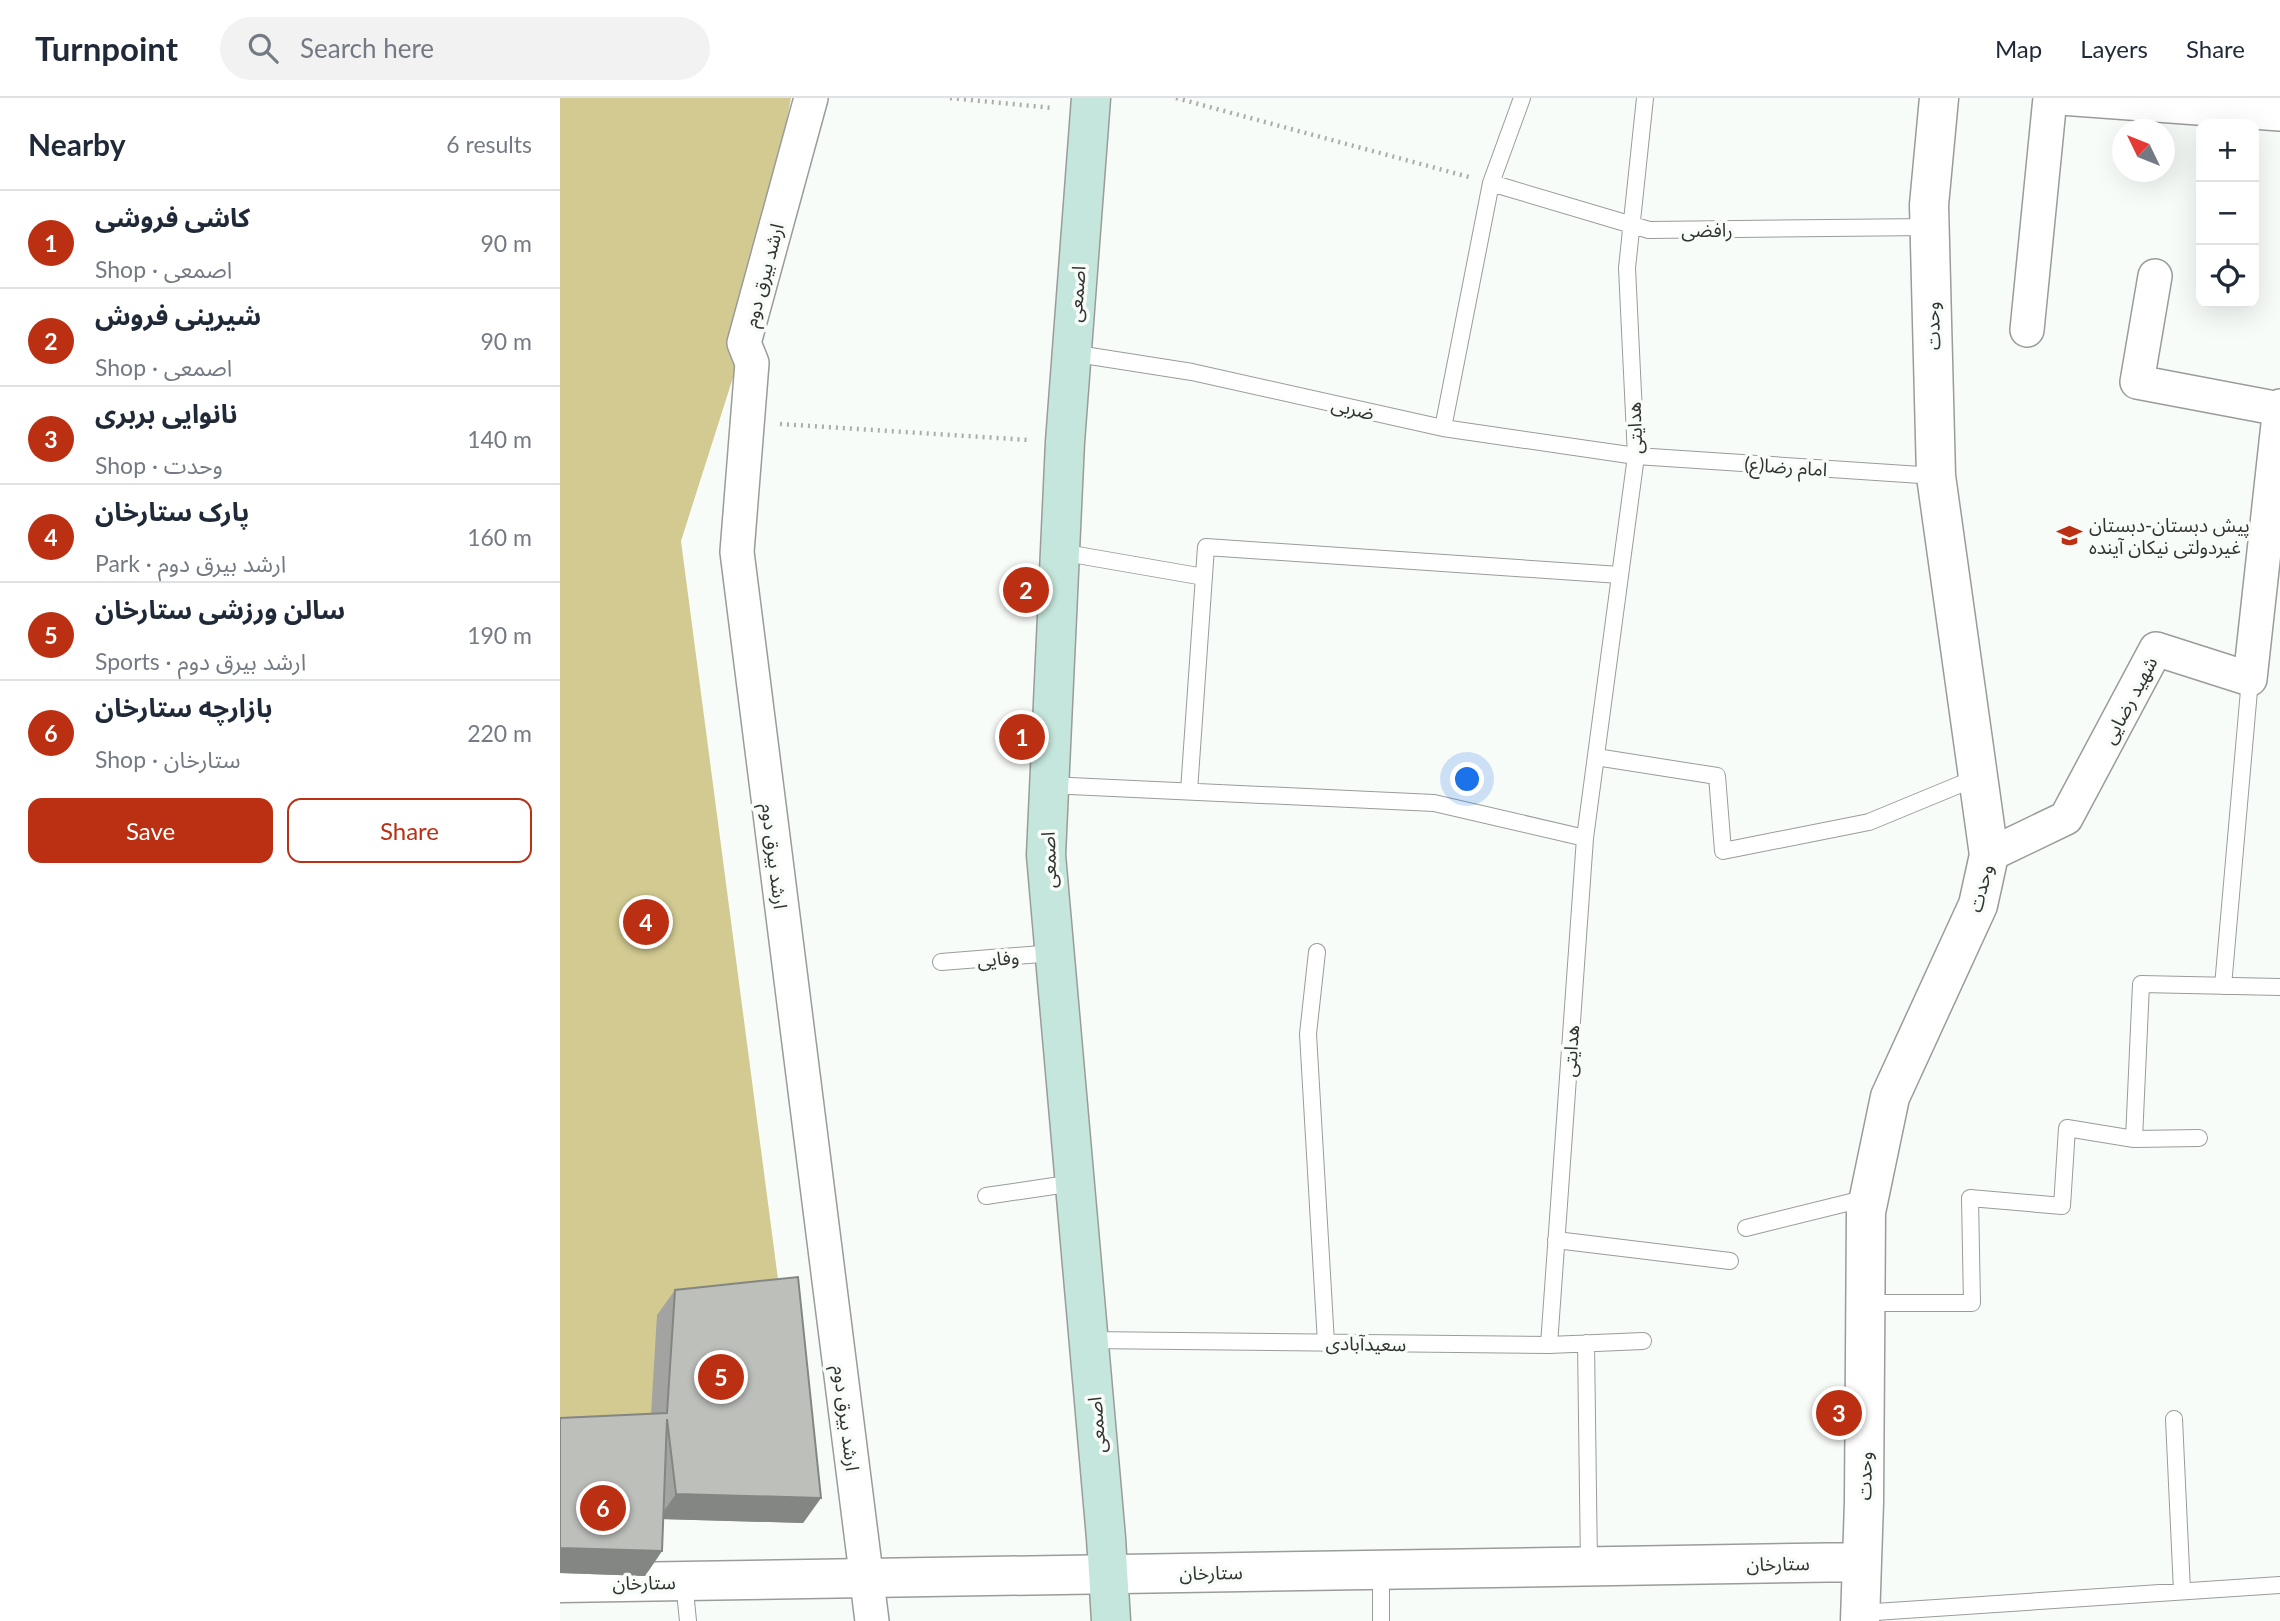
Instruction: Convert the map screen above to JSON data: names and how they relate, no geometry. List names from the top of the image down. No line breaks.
{"streets":{"main road":["اصمعی"],"street":["ارشد بیرق دوم","وحدت","شهید رضایی","ستارخان"],"lane":["رافضی","ضربی","هدایتی","امام رضا(ع)","وفایی","سعیدآبادی"]},"crossings":[["رافضی","وحدت"],["رافضی","هدایتی"],["ارشد بیرق دوم","ستارخان"],["اصمعی","ضربی"],["اصمعی","وفایی"],["اصمعی","سعیدآبادی"],["اصمعی","ستارخان"],["وحدت","امام رضا(ع)"],["وحدت","شهید رضایی"],["وحدت","ستارخان"],["ضربی","هدایتی"],["ضربی","امام رضا(ع)"],["هدایتی","امام رضا(ع)"],["هدایتی","سعیدآبادی"]],"places":{"school or university":["پیش دبستان-دبستان غیردولتی نیکان آینده"]},"north":"top left","page":{"header":"Turnpoint","search":"Search here","nav":["Map","Layers","Share"],"heading":["Nearby","6 results"],"map_buttons":["+","−"],"list":[{"mark":"1","name":"کاشی فروشی","note":"Shop · اصمعی","value":"90 m"},{"mark":"2","name":"شیرینی فروش","note":"Shop · اصمعی","value":"90 m"},{"mark":"3","name":"نانوایی بربری","note":"Shop · وحدت","value":"140 m"},{"mark":"4","name":"پارک ستارخان","note":"Park · ارشد بیرق دوم","value":"160 m"},{"mark":"5","name":"سالن ورزشی ستارخان","note":"Sports · ارشد بیرق دوم","value":"190 m"},{"mark":"6","name":"بازارچه ستارخان","note":"Shop · ستارخان","value":"220 m"}],"pins":["2","1","4","5","3","6"],"buttons":["Save","Share"]}}
